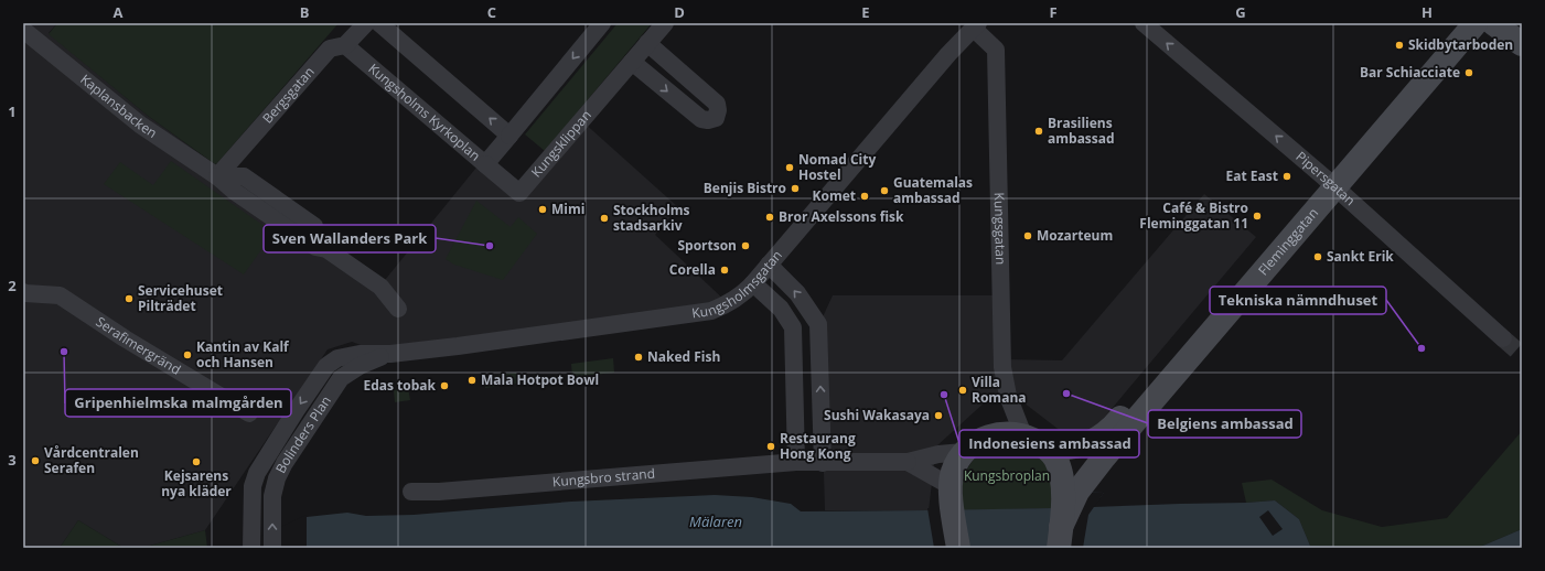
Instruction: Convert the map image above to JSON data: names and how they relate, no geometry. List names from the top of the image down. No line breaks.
{"streets":{"street":["Bergsgatan","Kaplansbacken","Kungsholms Kyrkoplan","Kungsklippan","Pipersgatan","Kungsgatan","Fleminggatan","Kungsholmsgatan","Serafimergränd","Bolinders Plan","Kungsbro strand"]},"crossings":[["Bergsgatan","Kaplansbacken"],["Bergsgatan","Kungsholms Kyrkoplan"],["Kungsholms Kyrkoplan","Kungsklippan"],["Pipersgatan","Fleminggatan"],["Kungsgatan","Kungsholmsgatan"],["Kungsholmsgatan","Bolinders Plan"]],"one_way":["Pipersgatan"],"water":["Mälaren"],"parks":["Kungsbroplan"],"places":["Skidbytarboden","Bar Schiacciate","Brasiliens ambassad","Nomad City Hostel","Eat East","Benjis Bistro","Guatemalas ambassad","Komet","Mimi","Café & Bistro Fleminggatan 11","Bror Axelssons fisk","Stockholms stadsarkiv","Mozarteum","Sven Wallanders Park","Sportson","Sankt Erik","Corella","Servicehuset Pilträdet","Tekniska nämndhuset","Gripenhielmska malmgården","Kantin av Kalf och Hansen","Naked Fish","Mala Hotpot Bowl","Edas tobak","Villa Romana","Belgiens ambassad","Indonesiens ambassad","Sushi Wakasaya","Restaurang Hong Kong","Vårdcentralen Serafen","Kejsarens nya kläder"],"grid":{"columns":["A","B","C","D","E","F","G","H"],"rows":["1","2","3"]}}
